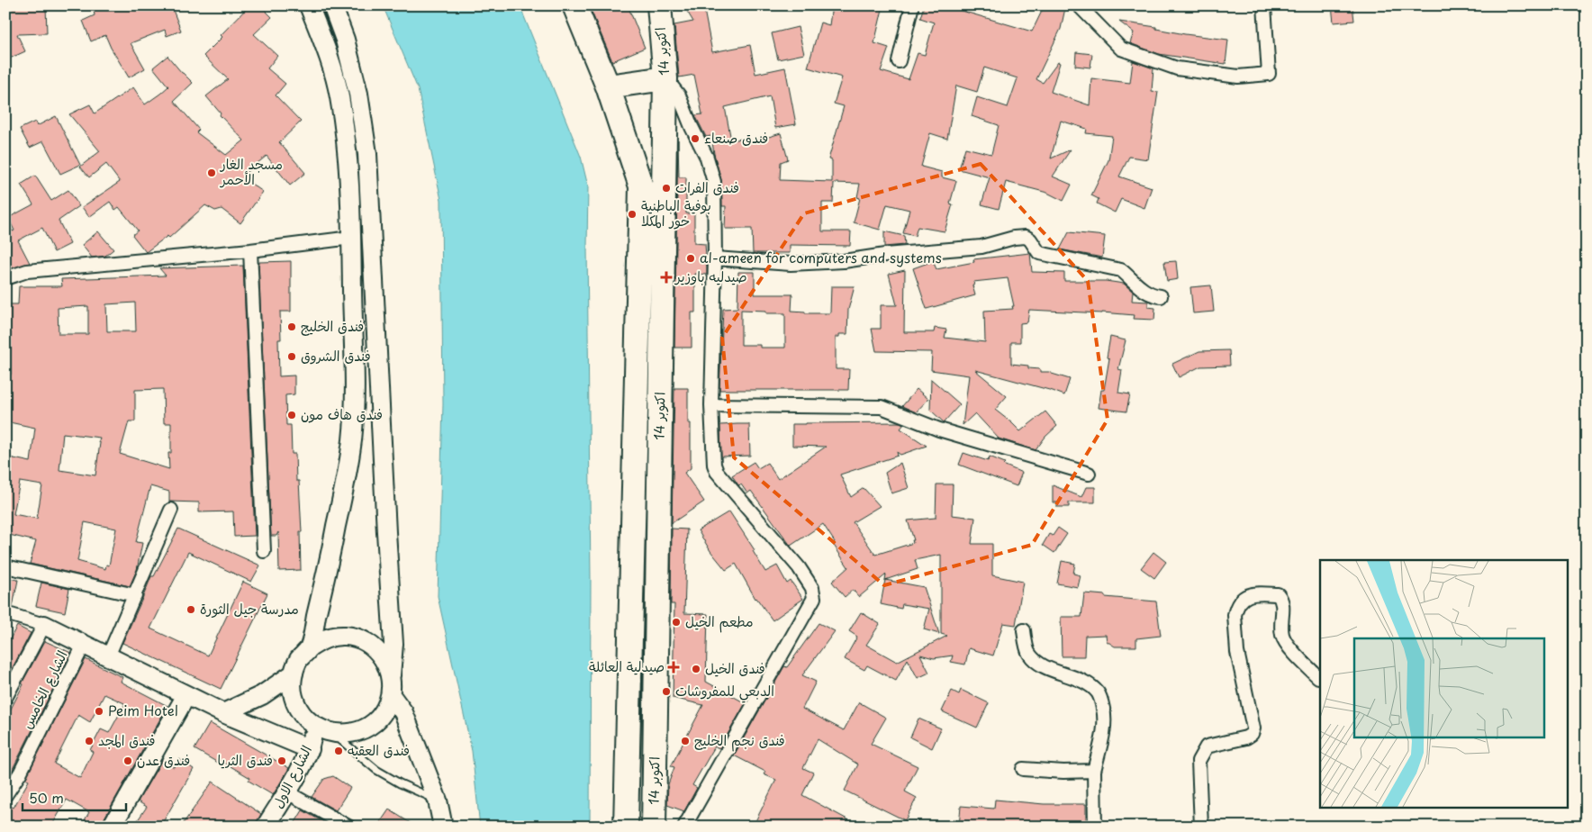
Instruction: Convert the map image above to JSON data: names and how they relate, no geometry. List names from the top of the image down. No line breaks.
{"streets":{"highway":["14 اكتوبر"],"main road":["الشارع الاول"],"street":["الشارع الخامس"]},"places":{"other":["فندق صنعاء","مسجد الغار الأحمر","فندق الفرات","بوفية الباطنية خور المكلا","al-ameen for computers and systems","فندق الخليج","فندق الشروق","فندق هاف مون","مدرسة جيل الثورة","مطعم الخيل","فندق الخيل","الدبعي للمفروشات","Peim Hotel","فندق المجد","فندق نجم الخليج","فندق العقبه","فندق عدن","فندق الثريا"],"health":["صيدليه باوزير","صيدلية العائلة"]},"scale_bar":"50 m"}
